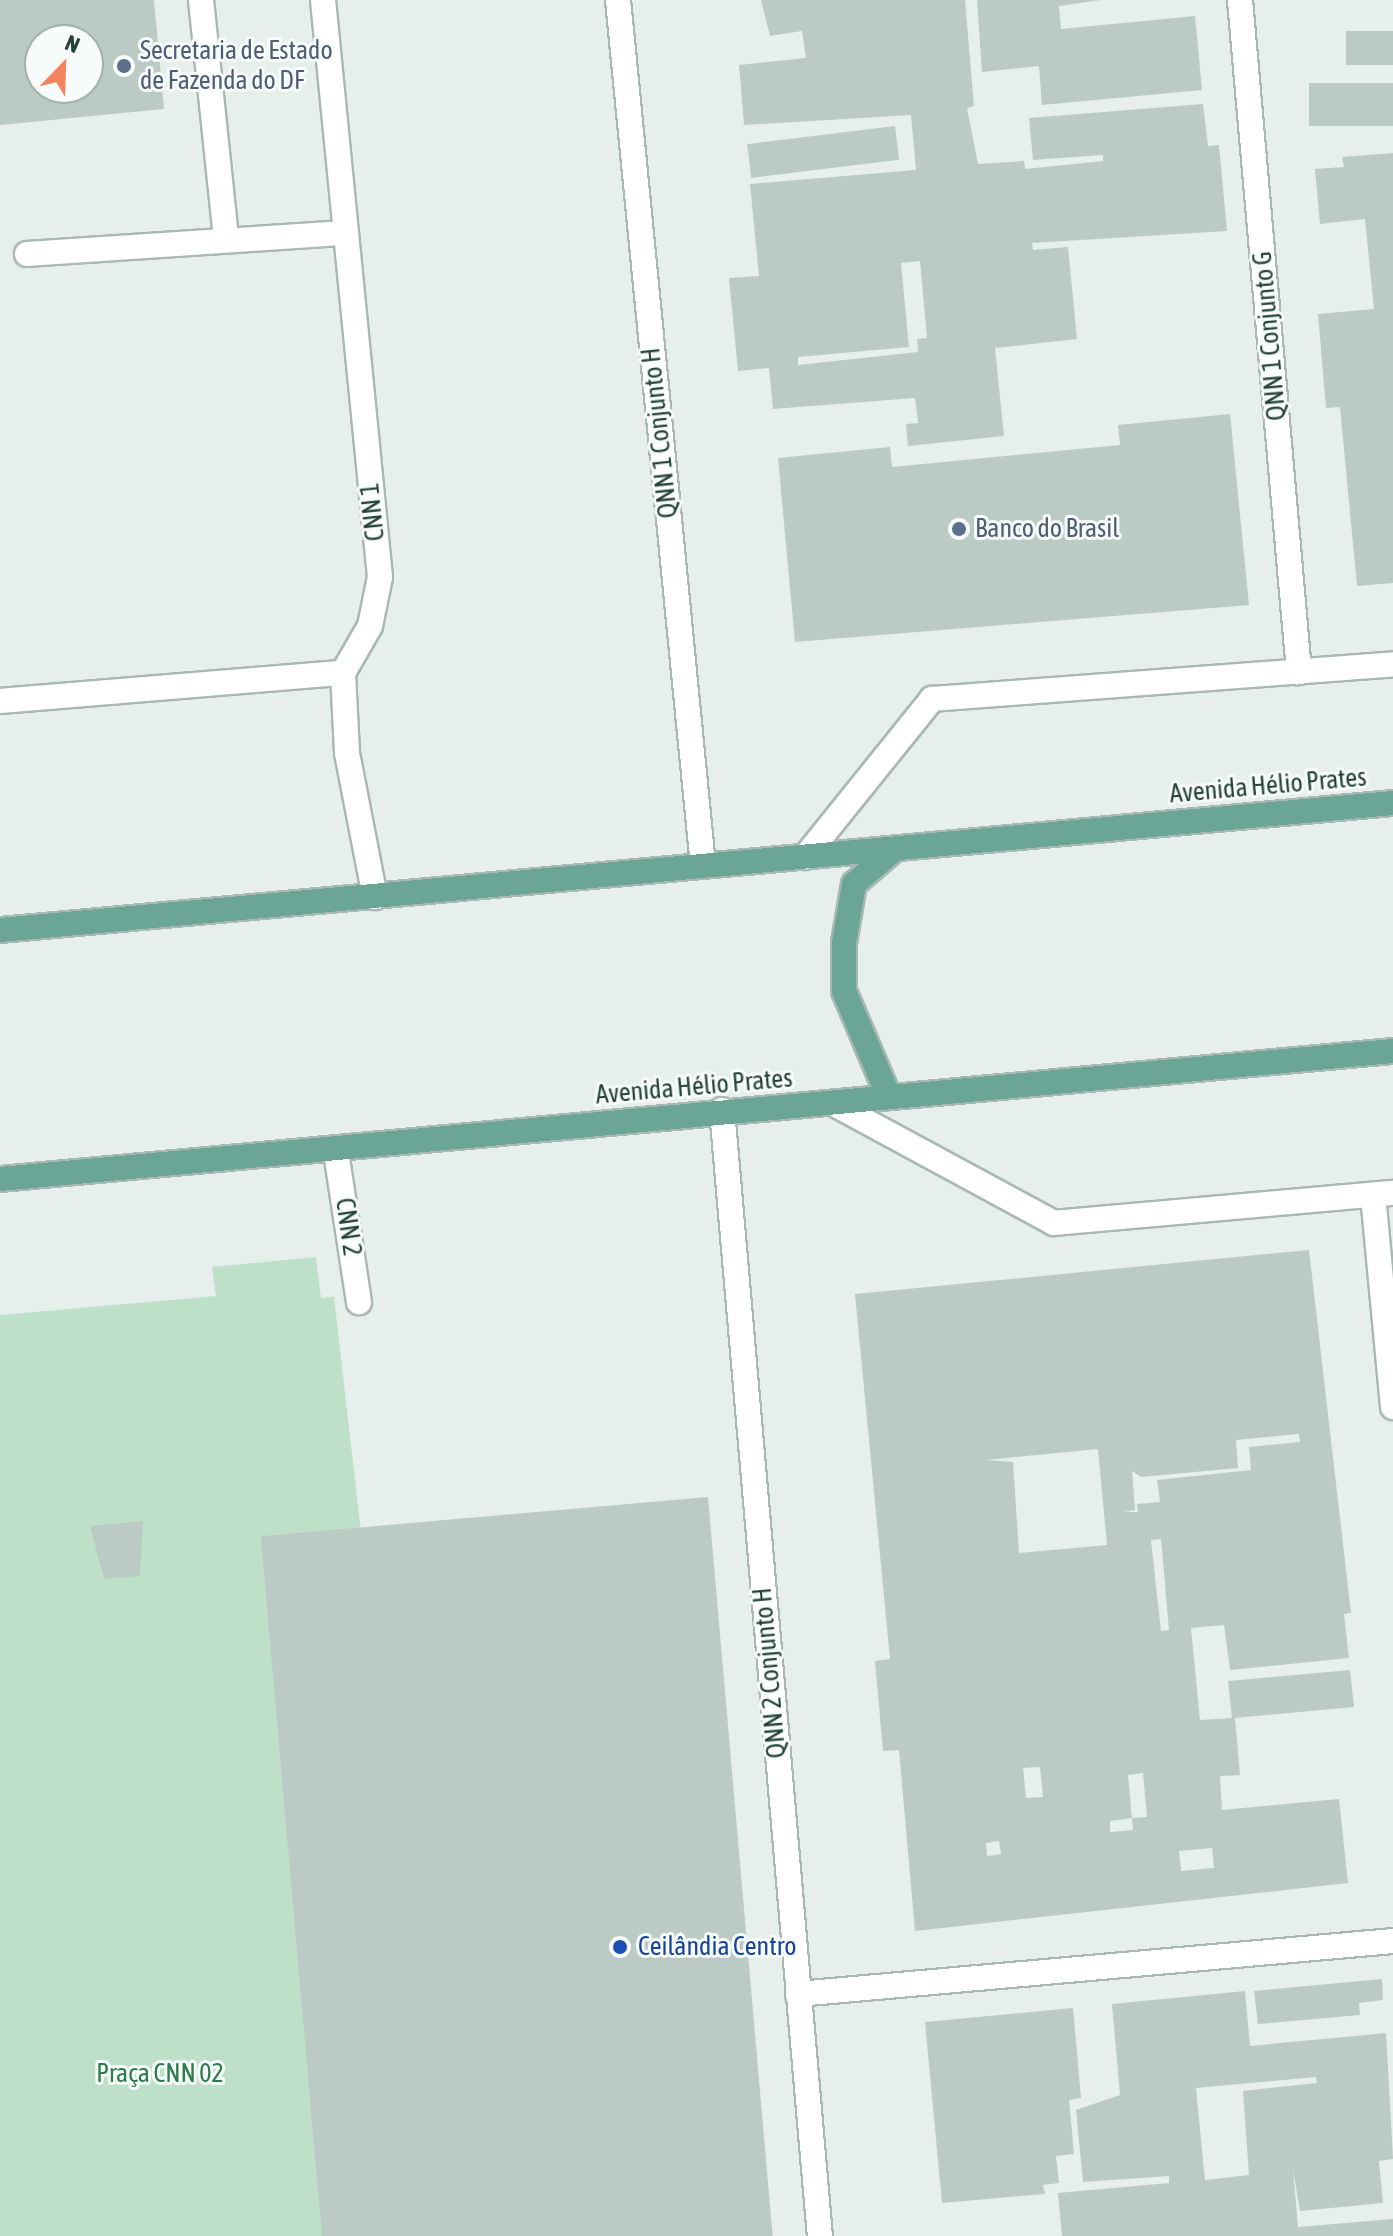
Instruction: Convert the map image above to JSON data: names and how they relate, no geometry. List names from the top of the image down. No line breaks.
{"streets":{"main road":["Avenida Hélio Prates"],"street":["QNN 1 Conjunto G","QNN 1 Conjunto H","CNN 1","CNN 2","QNN 2 Conjunto H"]},"crossings":[["QNN 1 Conjunto H","Avenida Hélio Prates"],["Avenida Hélio Prates","CNN 2"],["Avenida Hélio Prates","QNN 2 Conjunto H"]],"parks":["Praça CNN 02"],"places":["Secretaria de Estado de Fazenda do DF","Banco do Brasil","Ceilândia Centro"],"north":"top right"}
